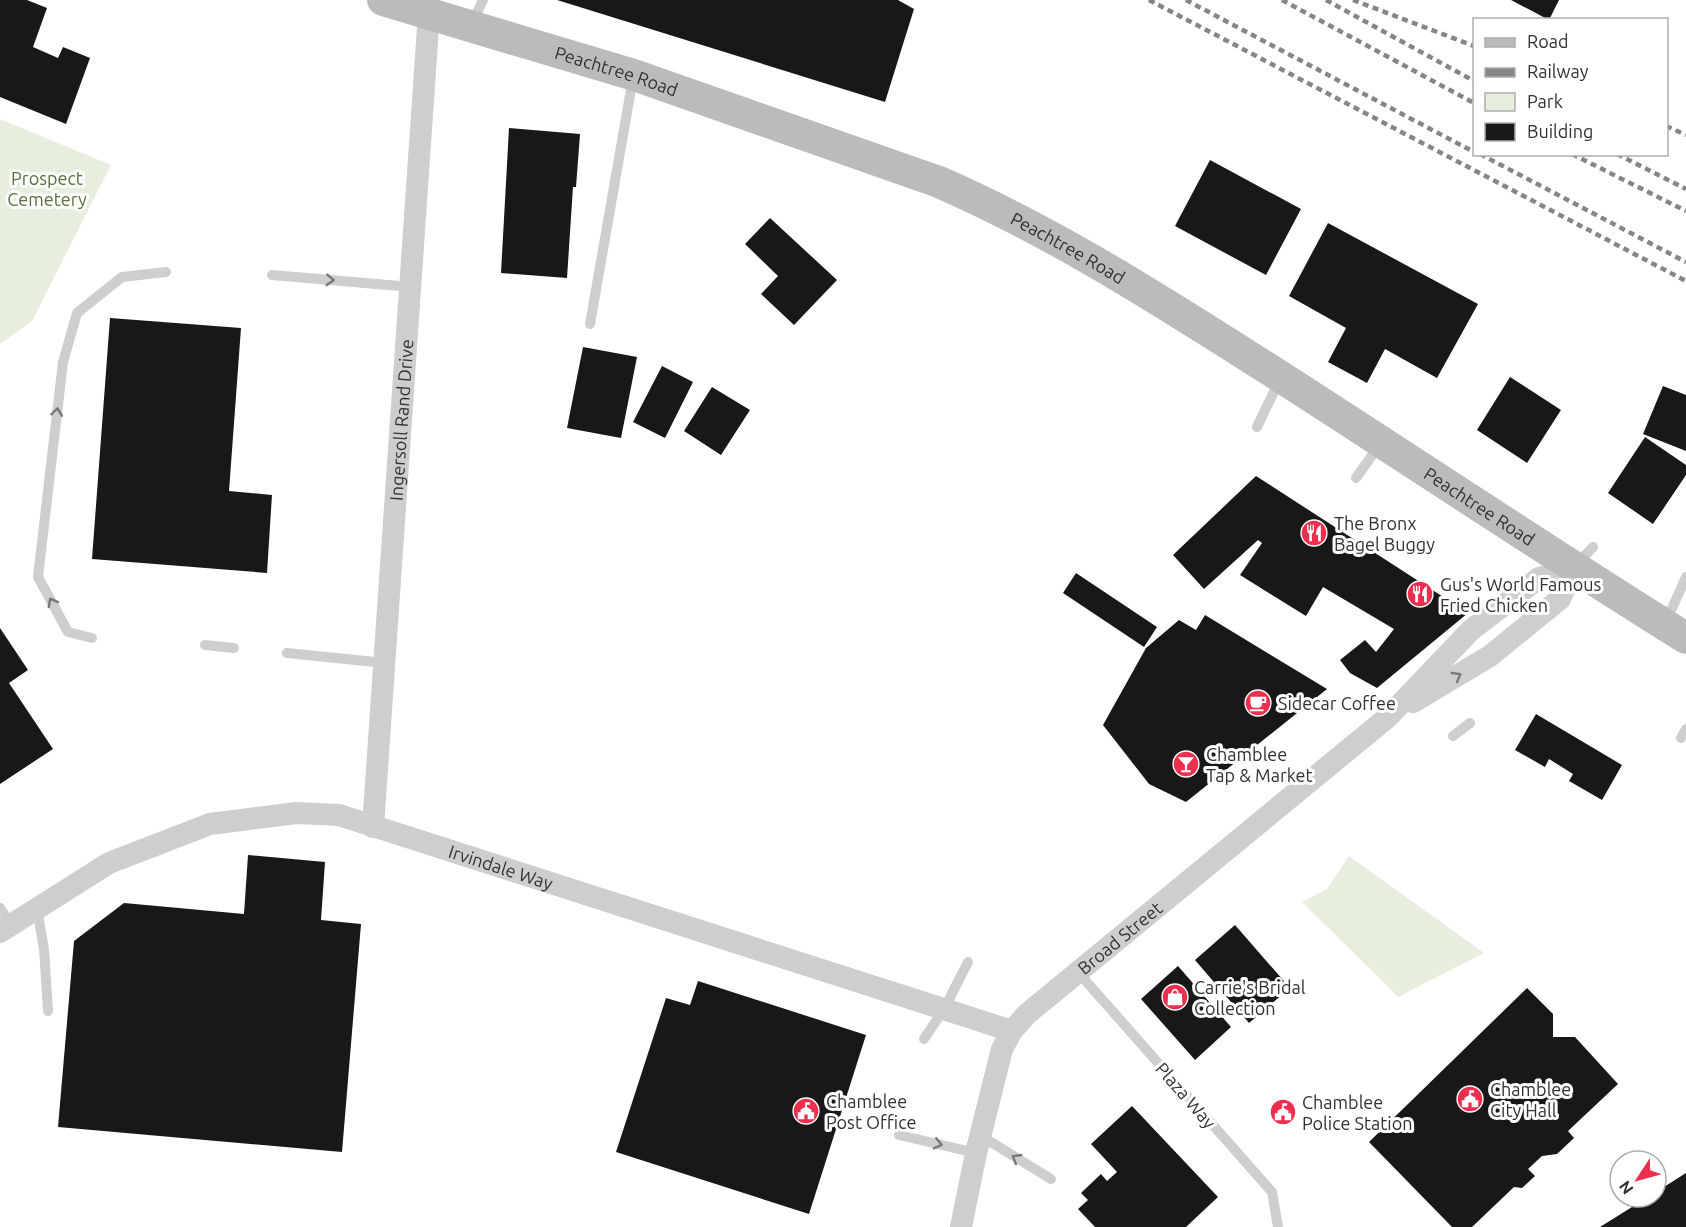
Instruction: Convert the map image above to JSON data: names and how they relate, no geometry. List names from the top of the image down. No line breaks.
{"streets":{"street":["Peachtree Road","Ingersoll Rand Drive","Irvindale Way","Broad Street"],"lane":["Plaza Way"]},"crossings":[["Peachtree Road","Ingersoll Rand Drive"],["Peachtree Road","Broad Street"],["Ingersoll Rand Drive","Irvindale Way"],["Irvindale Way","Broad Street"],["Broad Street","Plaza Way"]],"parks":["Prospect Cemetery"],"places":{"restaurant":["The Bronx Bagel Buggy","Gus's World Famous Fried Chicken"],"cafe":["Sidecar Coffee"],"bar":["Chamblee Tap & Market"],"shop":["Carrie's Bridal Collection"],"public building":["Chamblee City Hall","Chamblee Post Office","Chamblee Police Station"]},"legend":["Road","Railway","Park","Building"],"north":"bottom left"}
